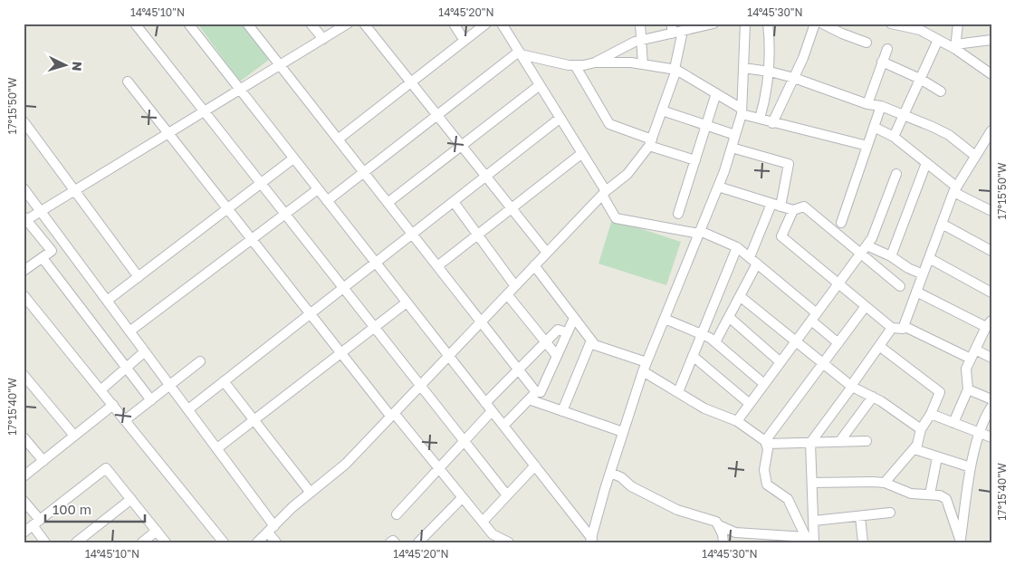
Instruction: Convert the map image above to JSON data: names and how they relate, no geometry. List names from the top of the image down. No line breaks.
{"scale_bar":"100 m","north":"right","coordinates":["14°45'10\"N","14°45'20\"N","14°45'30\"N","17°15'50\"W","17°15'40\"W"]}
